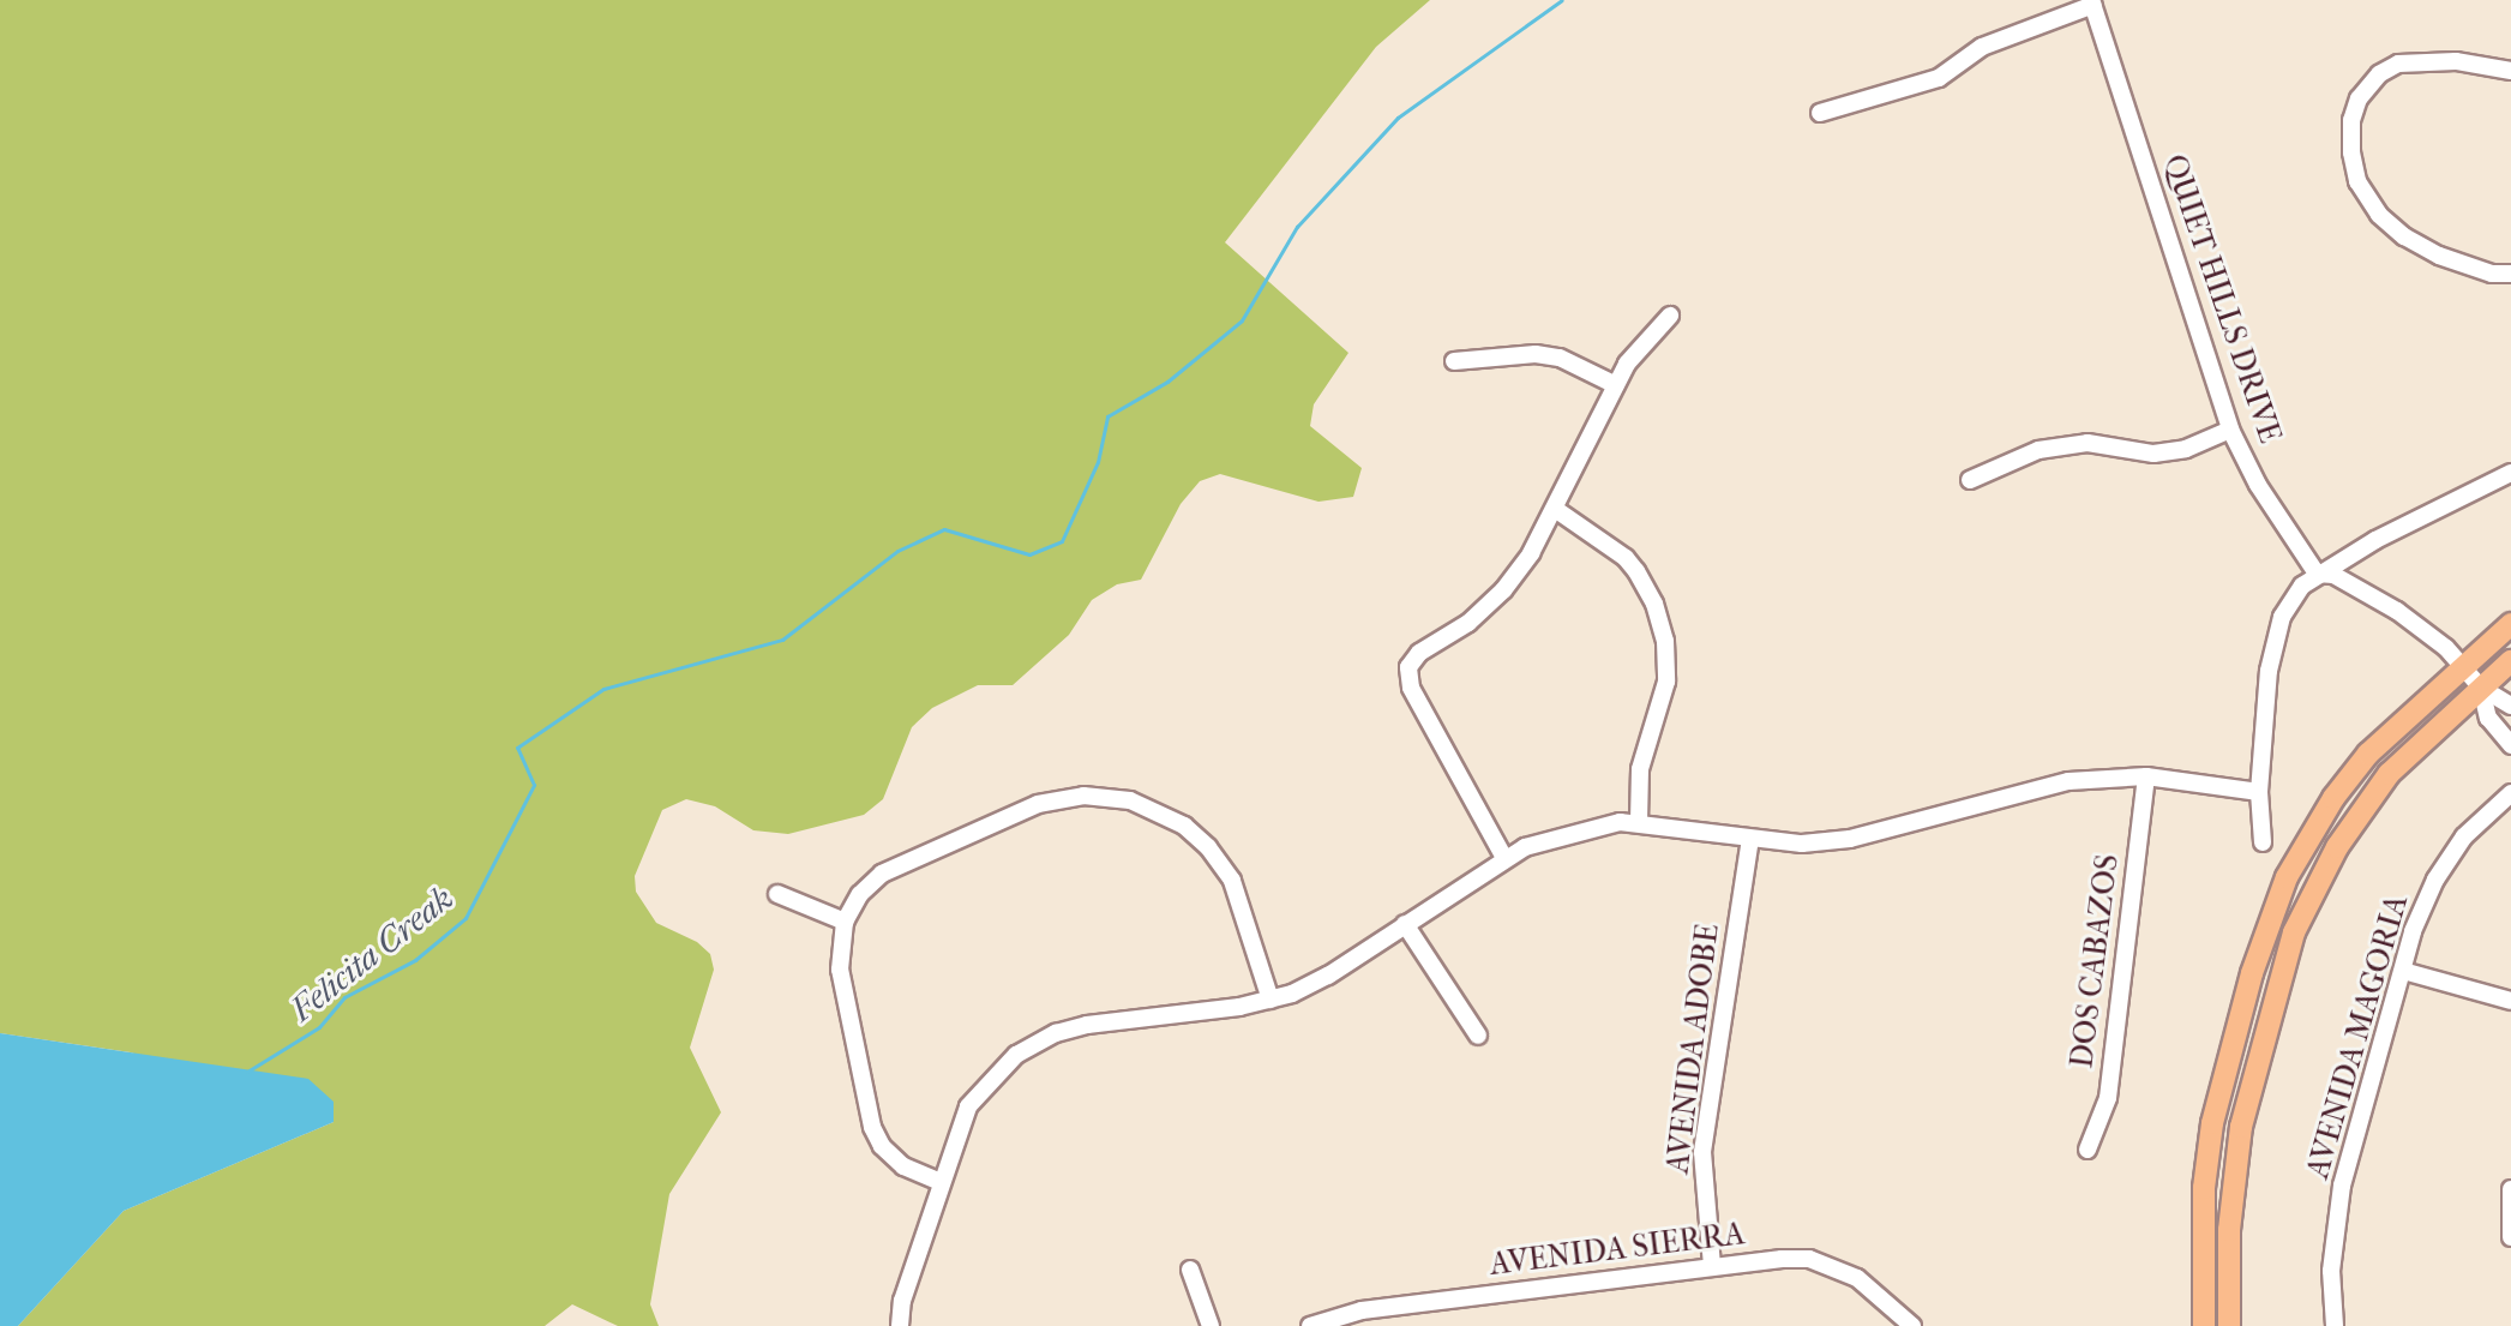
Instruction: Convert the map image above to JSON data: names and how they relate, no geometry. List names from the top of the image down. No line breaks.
{"streets":{"street":["QUIET HILLS DRIVE","DOS CABAZOS","AVENIDA MAGORIA","AVENIDA ADOBE","AVENIDA SIERRA"]},"crossings":[["AVENIDA ADOBE","AVENIDA SIERRA"]],"water":["Felicita Creak"]}
